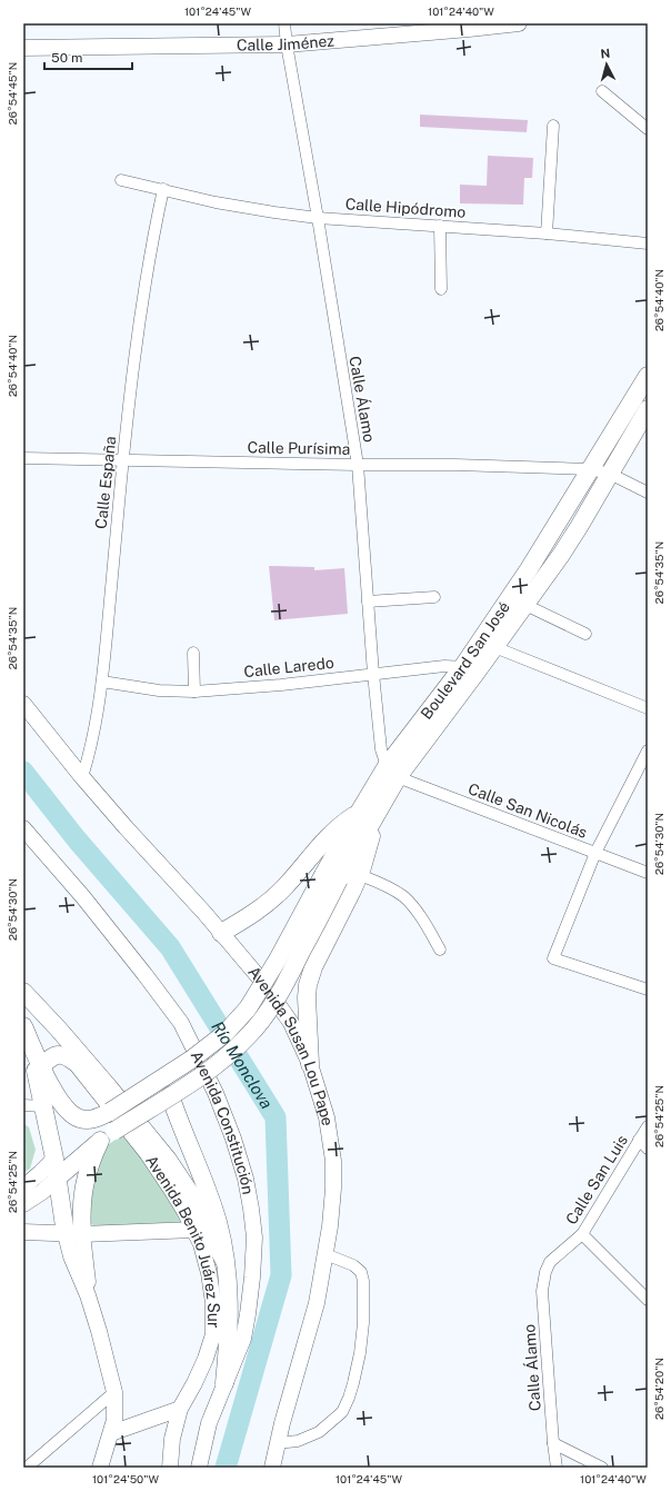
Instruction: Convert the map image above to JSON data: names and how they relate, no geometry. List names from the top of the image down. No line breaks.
{"streets":{"main road":["Boulevard San José"],"street":["Calle Jiménez","Calle Hipódromo","Calle Álamo","Calle Purísima","Calle España","Calle Laredo","Calle San Nicolás","Avenida Susan Lou Pape","Avenida Constitución","Calle San Luis","Avenida Benito Juárez Sur"]},"crossings":[["Calle Jiménez","Calle Álamo"],["Calle Hipódromo","Calle Álamo"],["Calle Hipódromo","Calle España"],["Calle Álamo","Calle Purísima"],["Calle Álamo","Boulevard San José"],["Calle Álamo","Calle Laredo"],["Calle Álamo","Calle San Nicolás"],["Calle Álamo","Calle San Luis"],["Calle Purísima","Calle España"],["Calle Purísima","Boulevard San José"],["Calle España","Calle Laredo"],["Calle España","Avenida Susan Lou Pape"],["Boulevard San José","Calle Laredo"],["Boulevard San José","Calle San Nicolás"]],"water":["Río Monclova"],"scale_bar":"50 m","north":"top","coordinates":["101°24'45\"W","101°24'40\"W","26°54'45\"N","26°54'40\"N","26°54'35\"N","26°54'30\"N","26°54'25\"N","26°54'20\"N","101°24'50\"W"]}
